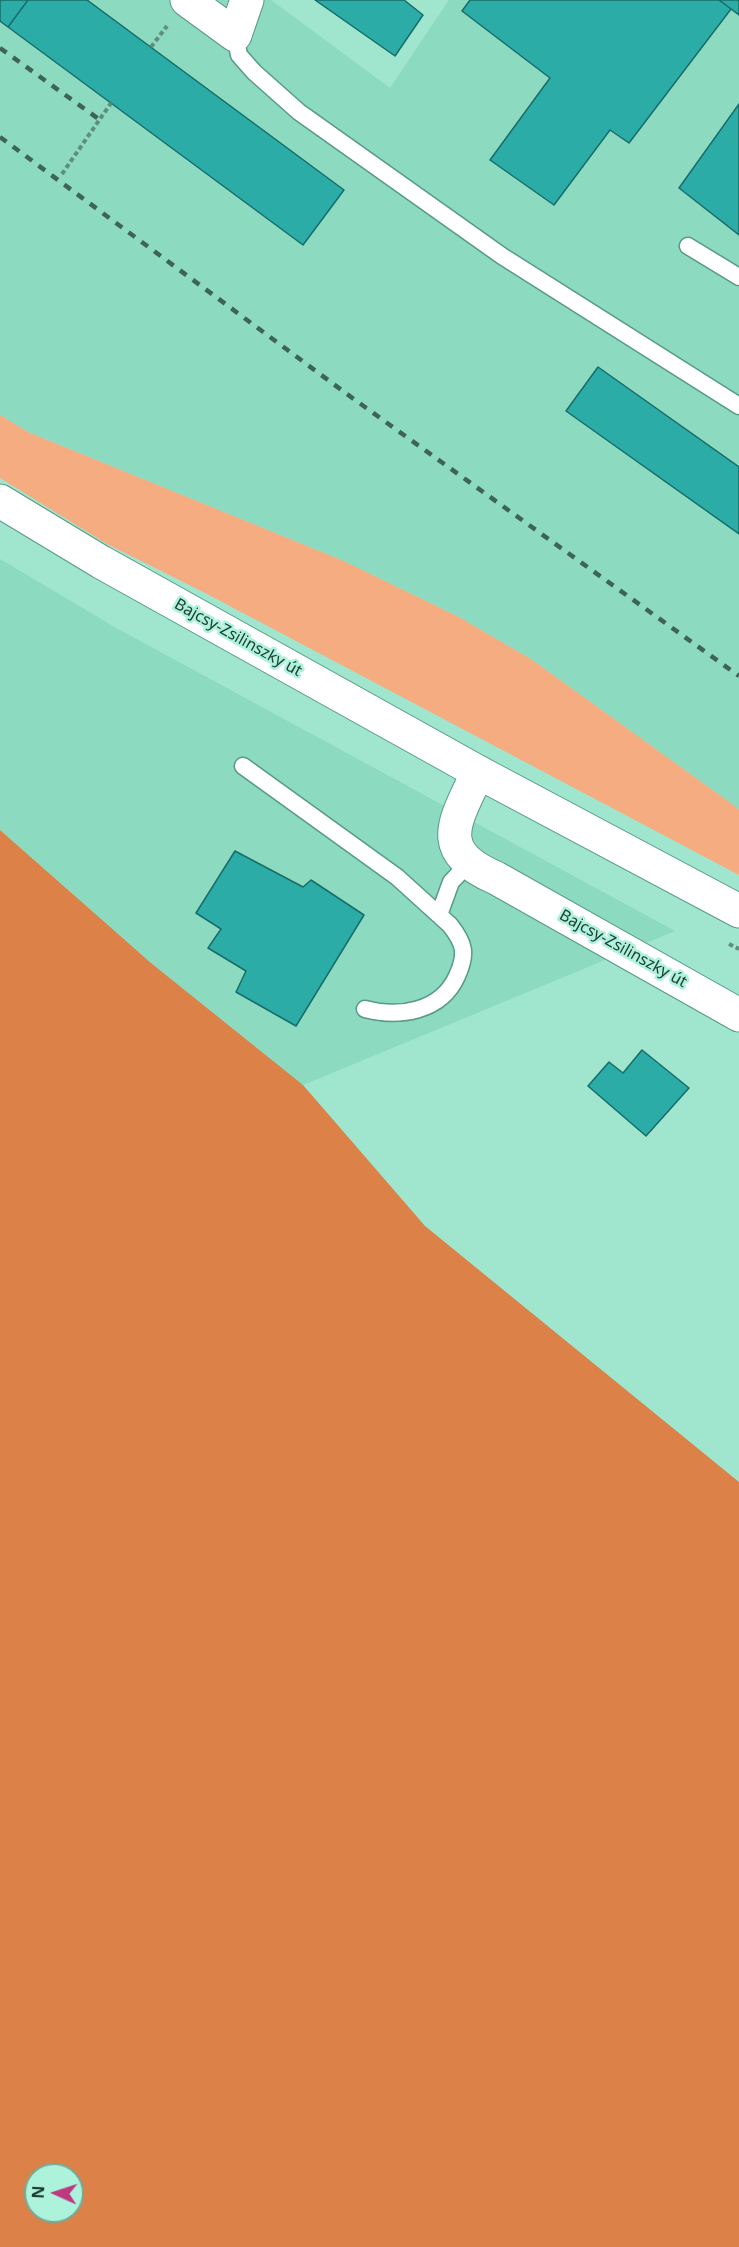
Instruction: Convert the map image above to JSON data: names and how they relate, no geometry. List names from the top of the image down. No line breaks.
{"streets":{"main road":["Bajcsy-Zsilinszky út"]},"north":"left"}
